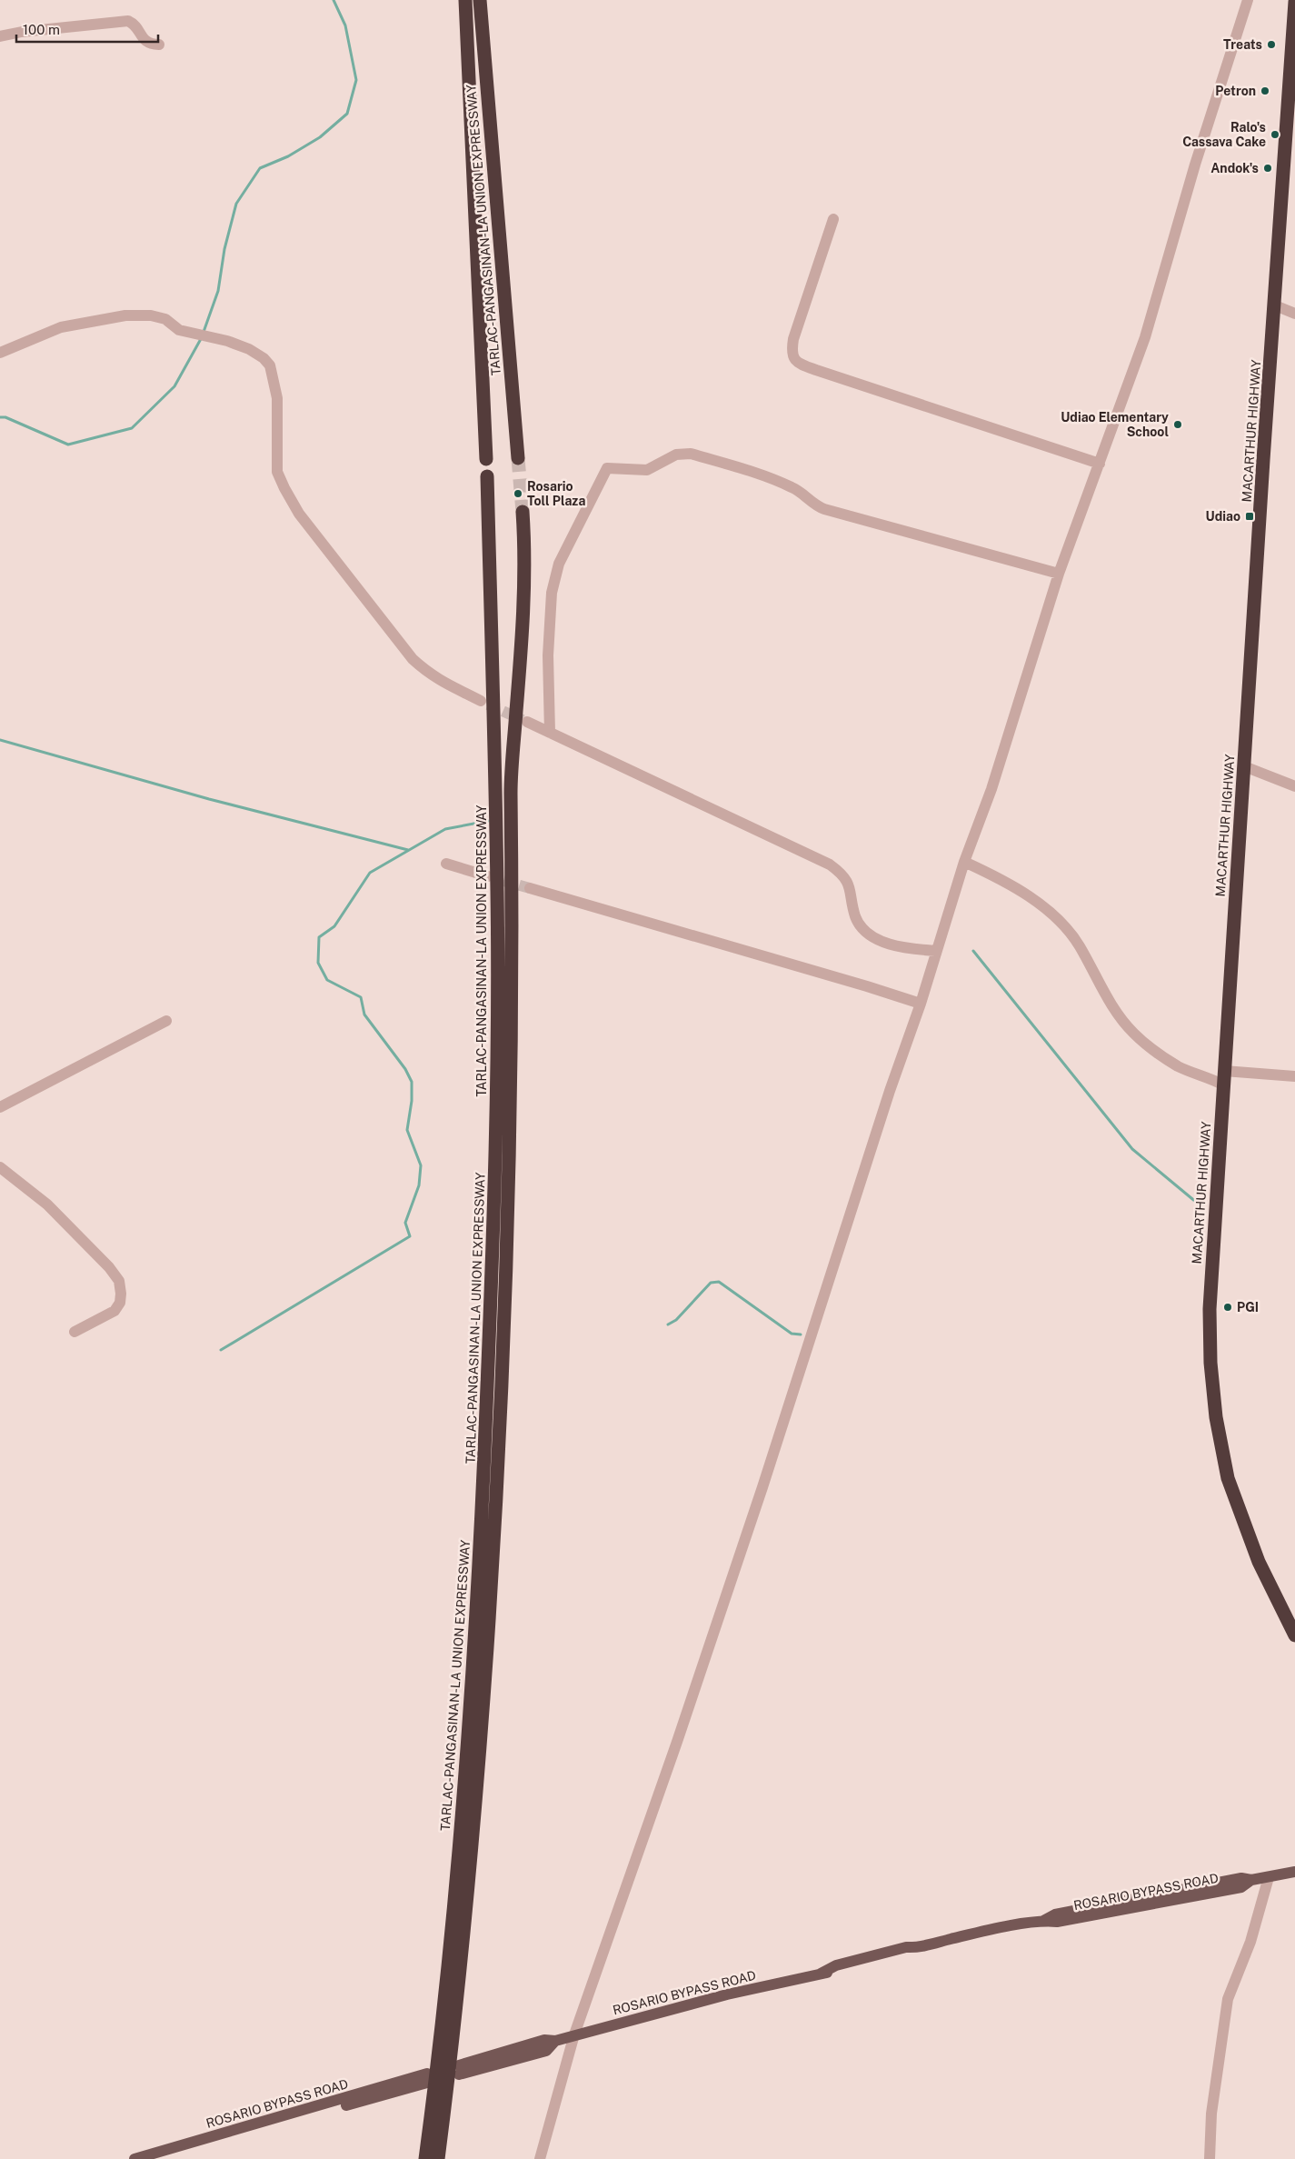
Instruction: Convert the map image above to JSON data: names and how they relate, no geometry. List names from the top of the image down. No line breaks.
{"streets":{"highway":["TARLAC-PANGASINAN-LA UNION EXPRESSWAY","MACARTHUR HIGHWAY"],"main road":["ROSARIO BYPASS ROAD"]},"places":{"other":["Treats","Petron","Ralo's Cassava Cake","Andok's","Udiao Elementary School","Rosario Toll Plaza","PGI"],"transit":["Udiao"]},"scale_bar":"100 m"}
